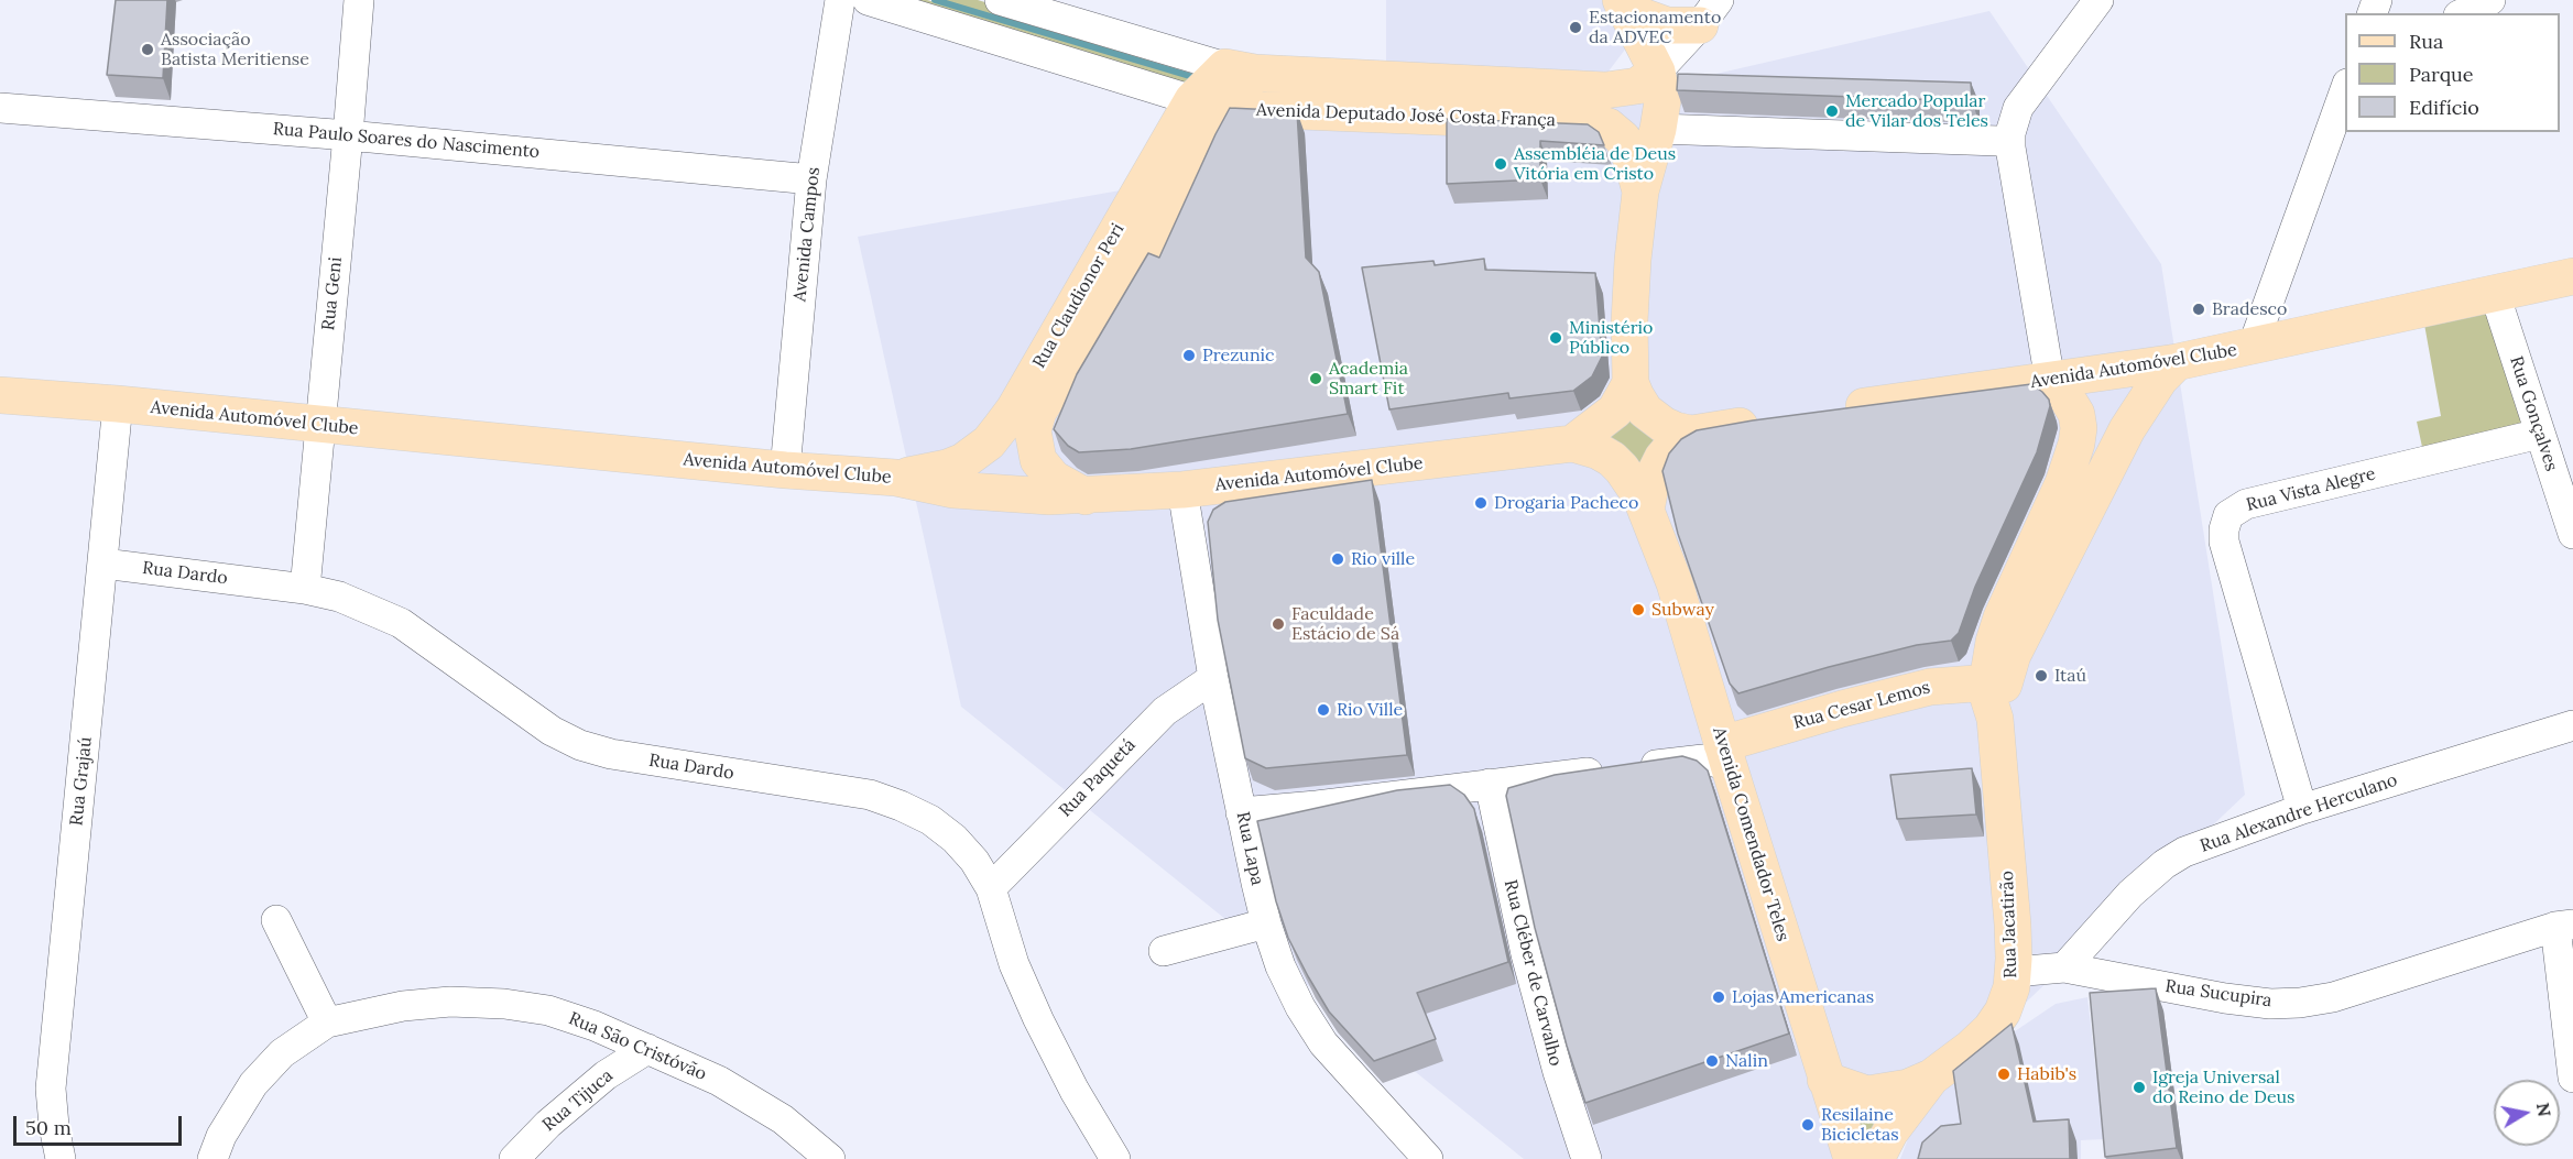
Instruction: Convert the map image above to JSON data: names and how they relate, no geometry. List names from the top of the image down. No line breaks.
{"streets":{"main road":["Avenida Deputado José Costa França","Rua Claudionor Peri","Avenida Automóvel Clube","Rua Cesar Lemos","Avenida Comendador Teles","Rua Jacatirão"],"street":["Rua Paulo Soares do Nascimento","Avenida Campos","Rua Geni","Rua Gonçalves","Rua Vista Alegre","Rua Dardo","Rua Paquetá","Rua Grajaú","Rua Alexandre Herculano","Rua Lapa","Rua Cléber de Carvalho","Rua Sucupira","Rua São Cristóvão","Rua Tijuca"]},"crossings":[["Avenida Deputado José Costa França","Rua Claudionor Peri"],["Rua Paulo Soares do Nascimento","Avenida Campos"],["Rua Paulo Soares do Nascimento","Rua Geni"],["Avenida Campos","Avenida Automóvel Clube"],["Rua Geni","Avenida Automóvel Clube"],["Rua Geni","Rua Dardo"],["Rua Claudionor Peri","Avenida Automóvel Clube"],["Avenida Automóvel Clube","Rua Gonçalves"],["Avenida Automóvel Clube","Rua Grajaú"],["Avenida Automóvel Clube","Avenida Comendador Teles"],["Avenida Automóvel Clube","Rua Lapa"],["Avenida Automóvel Clube","Rua Jacatirão"],["Rua Gonçalves","Rua Vista Alegre"],["Rua Vista Alegre","Rua Alexandre Herculano"],["Rua Dardo","Rua Paquetá"],["Rua Dardo","Rua Grajaú"],["Rua Cesar Lemos","Avenida Comendador Teles"],["Rua Cesar Lemos","Rua Jacatirão"],["Rua Paquetá","Rua Lapa"],["Rua Alexandre Herculano","Rua Sucupira"],["Rua Jacatirão","Rua Sucupira"],["Rua São Cristóvão","Rua Tijuca"]],"places":["Estacionamento da ADVEC","Associação Batista Meritiense","Mercado Popular de Vilar dos Teles","Assembléia de Deus Vitória em Cristo","Bradesco","Ministério Público","Prezunic","Academia Smart Fit","Drogaria Pacheco","Rio ville","Subway","Faculdade Estácio de Sá","Itaú","Rio Ville","Lojas Americanas","Nalin","Habib's","Igreja Universal do Reino de Deus","Resilaine Bicicletas"],"legend":["Rua","Parque","Edifício"],"scale_bar":"50 m","north":"right"}
